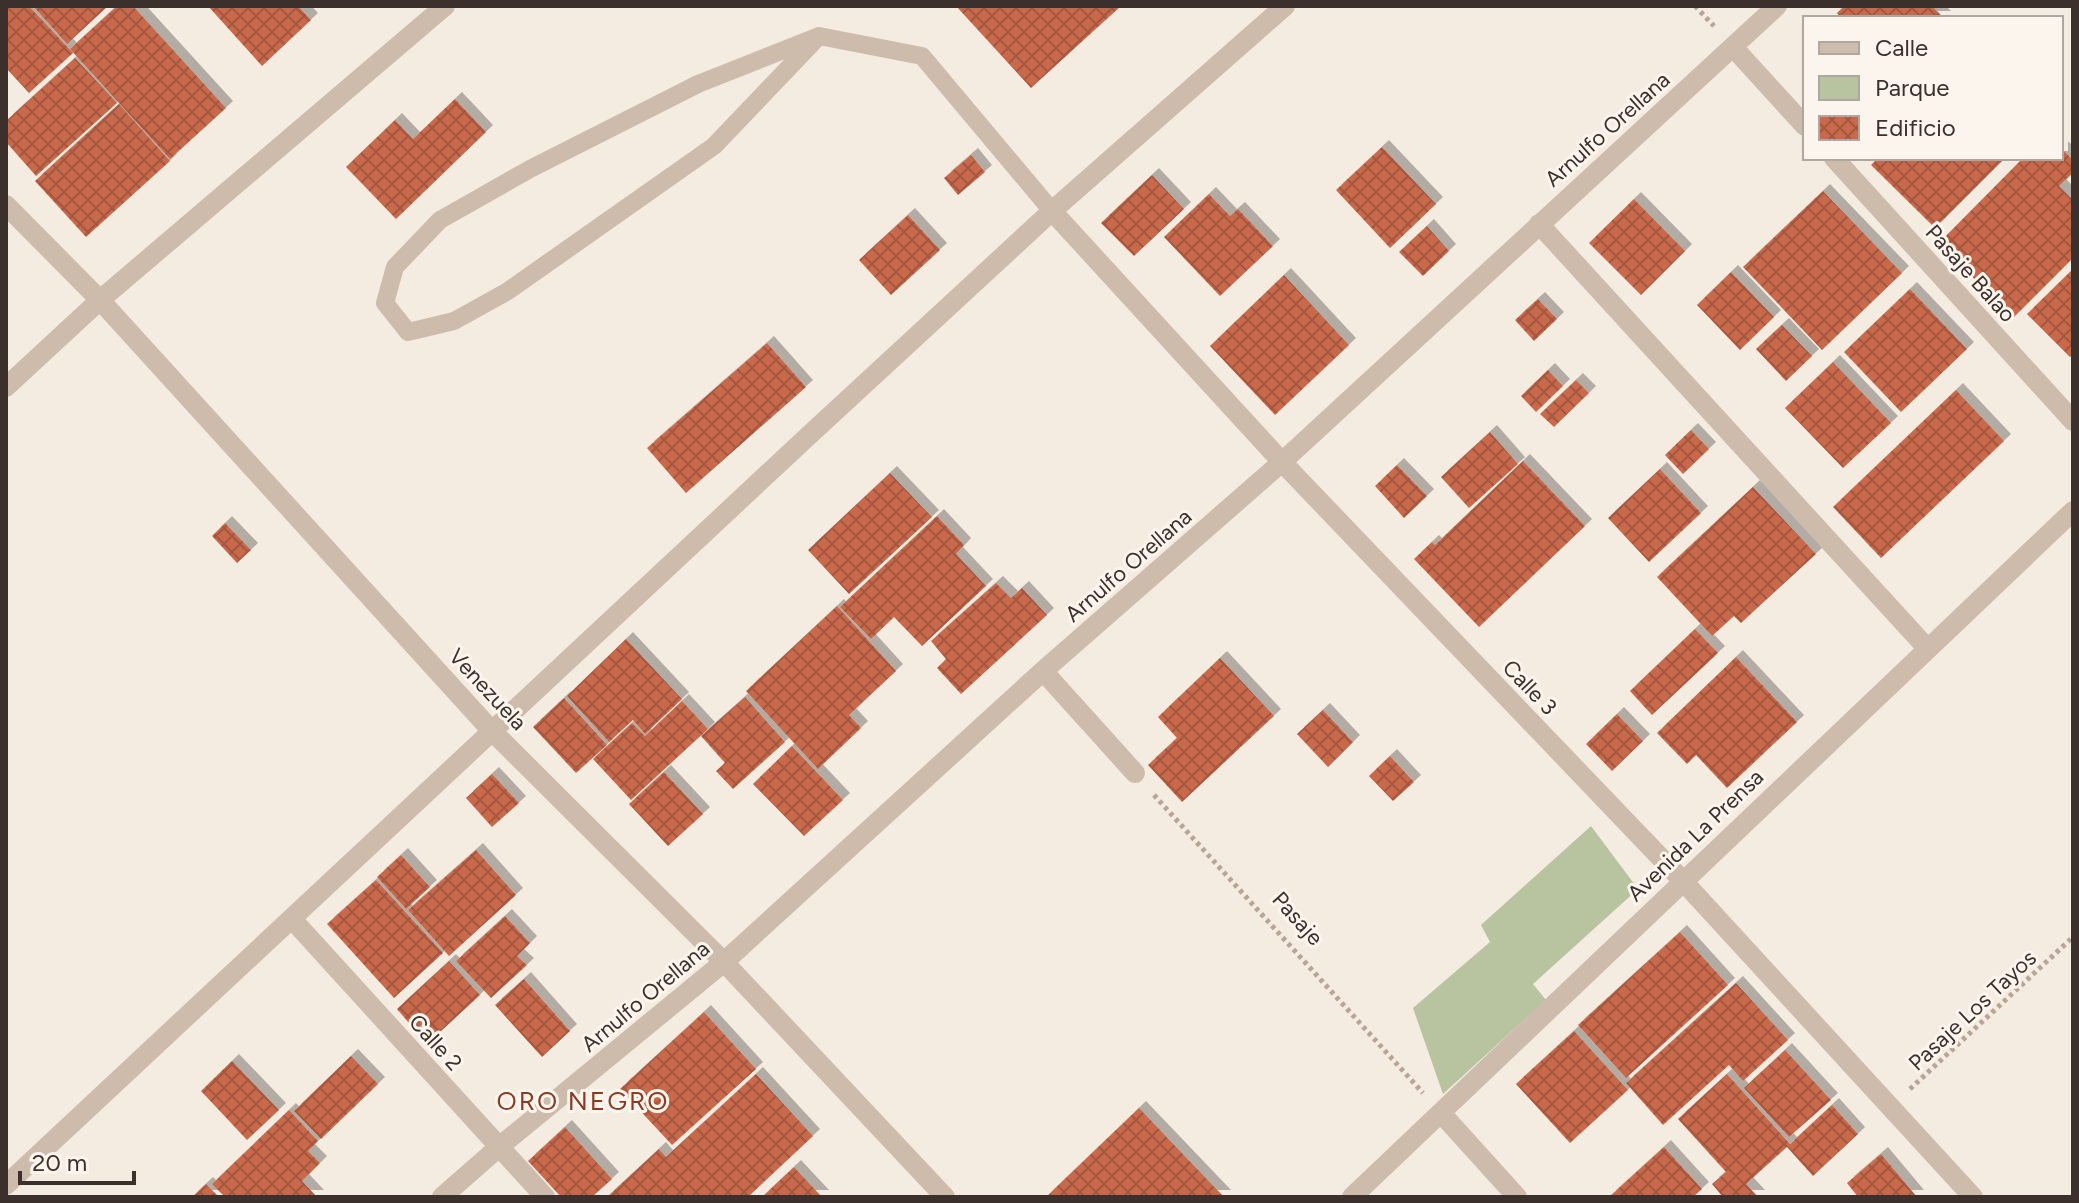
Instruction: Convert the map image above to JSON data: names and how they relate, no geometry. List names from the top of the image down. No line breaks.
{"streets":{"street":["Arnulfo Orellana","Pasaje Balao","Calle 3","Venezuela","Avenida La Prensa","Calle 2"],"path":["Pasaje","Pasaje Los Tayos"]},"crossings":[["Arnulfo Orellana","Calle 3"],["Arnulfo Orellana","Venezuela"],["Arnulfo Orellana","Calle 2"],["Calle 3","Avenida La Prensa"],["Calle 3","Pasaje Los Tayos"],["Avenida La Prensa","Pasaje"]],"districts":["ORO NEGRO"],"legend":["Calle","Parque","Edificio"],"scale_bar":"20 m"}
